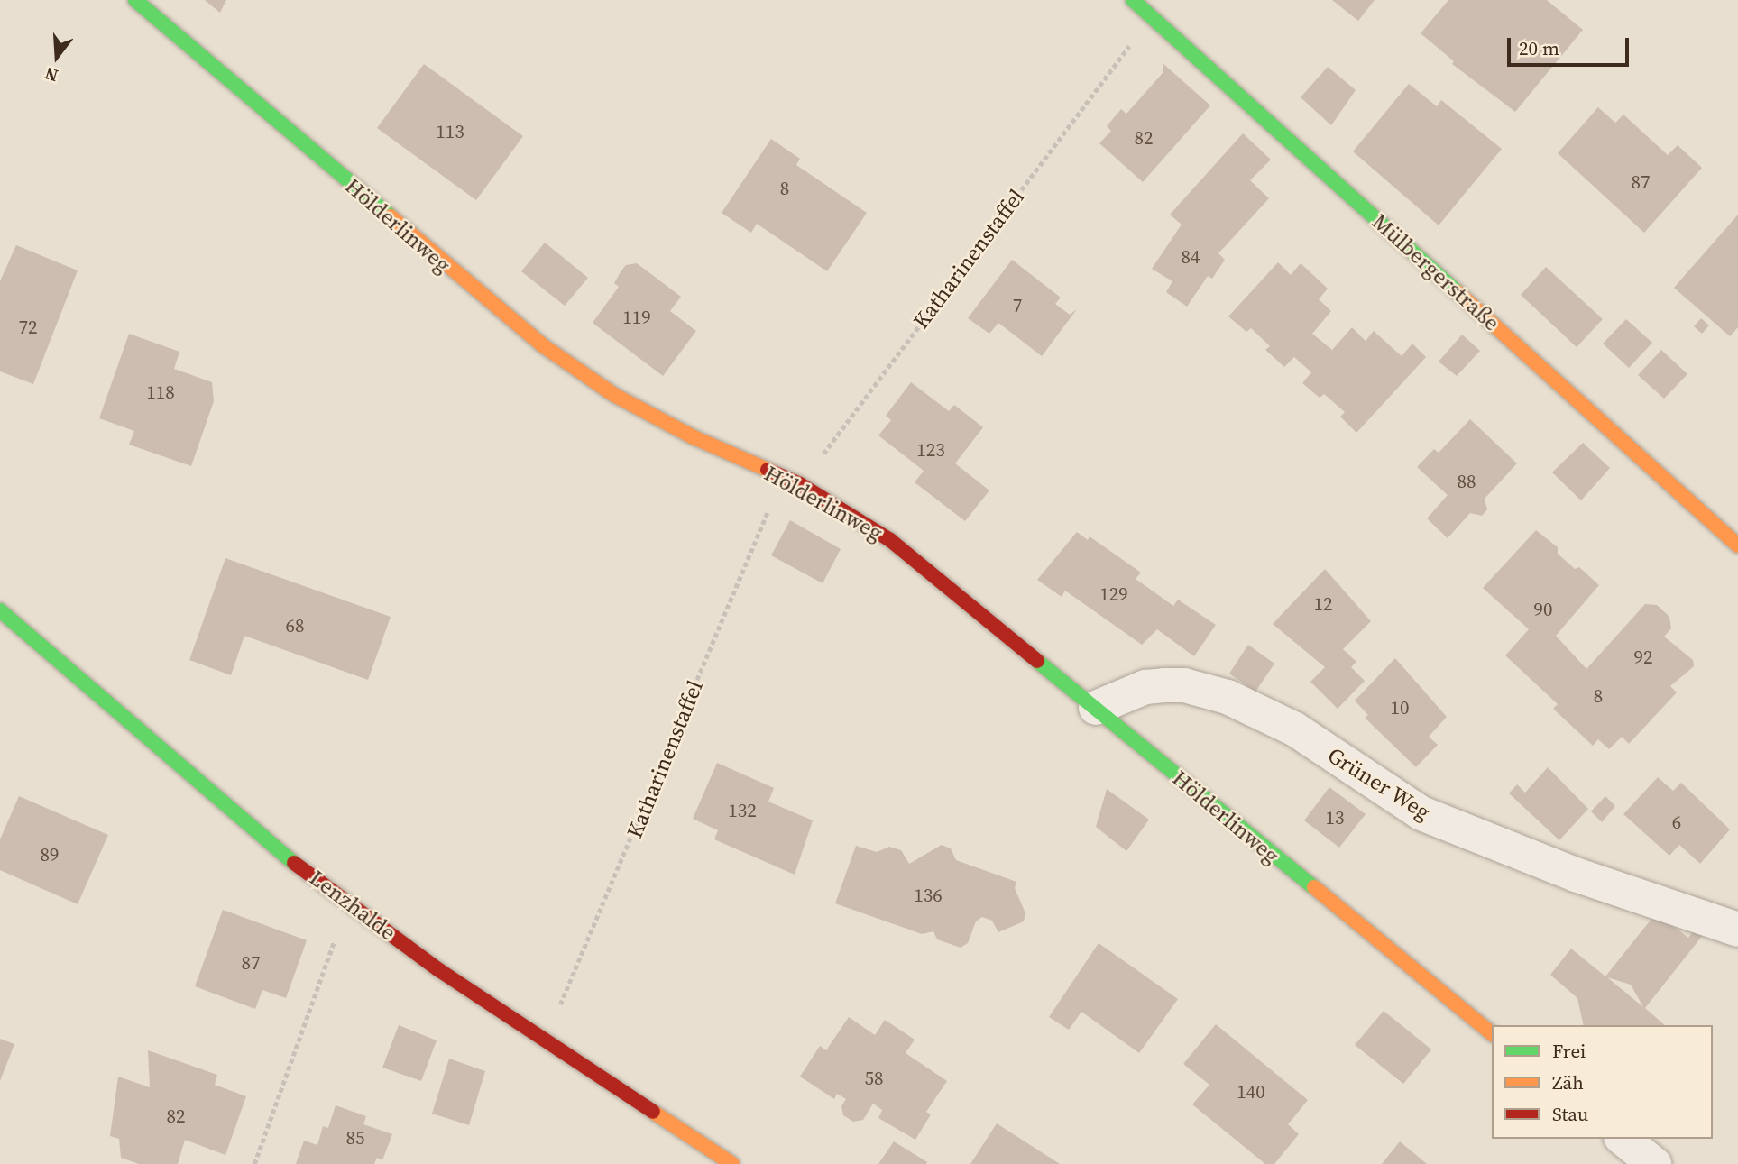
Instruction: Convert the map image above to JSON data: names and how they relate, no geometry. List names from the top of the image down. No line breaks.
{"streets":{"street":["Hölderlinweg","Mülbergerstraße","Grüner Weg","Lenzhalde"],"path":["Katharinenstaffel"]},"crossings":[["Hölderlinweg","Katharinenstaffel"],["Hölderlinweg","Grüner Weg"],["Katharinenstaffel","Lenzhalde"]],"house_numbers":["113","82","87","8","84","7","119","72","118","123","88","129","12","90","68","92","8","10","132","13","6","89","136","87","58","140","82","85"],"legend":["Frei","Zäh","Stau"],"scale_bar":"20 m","north":"bottom"}
